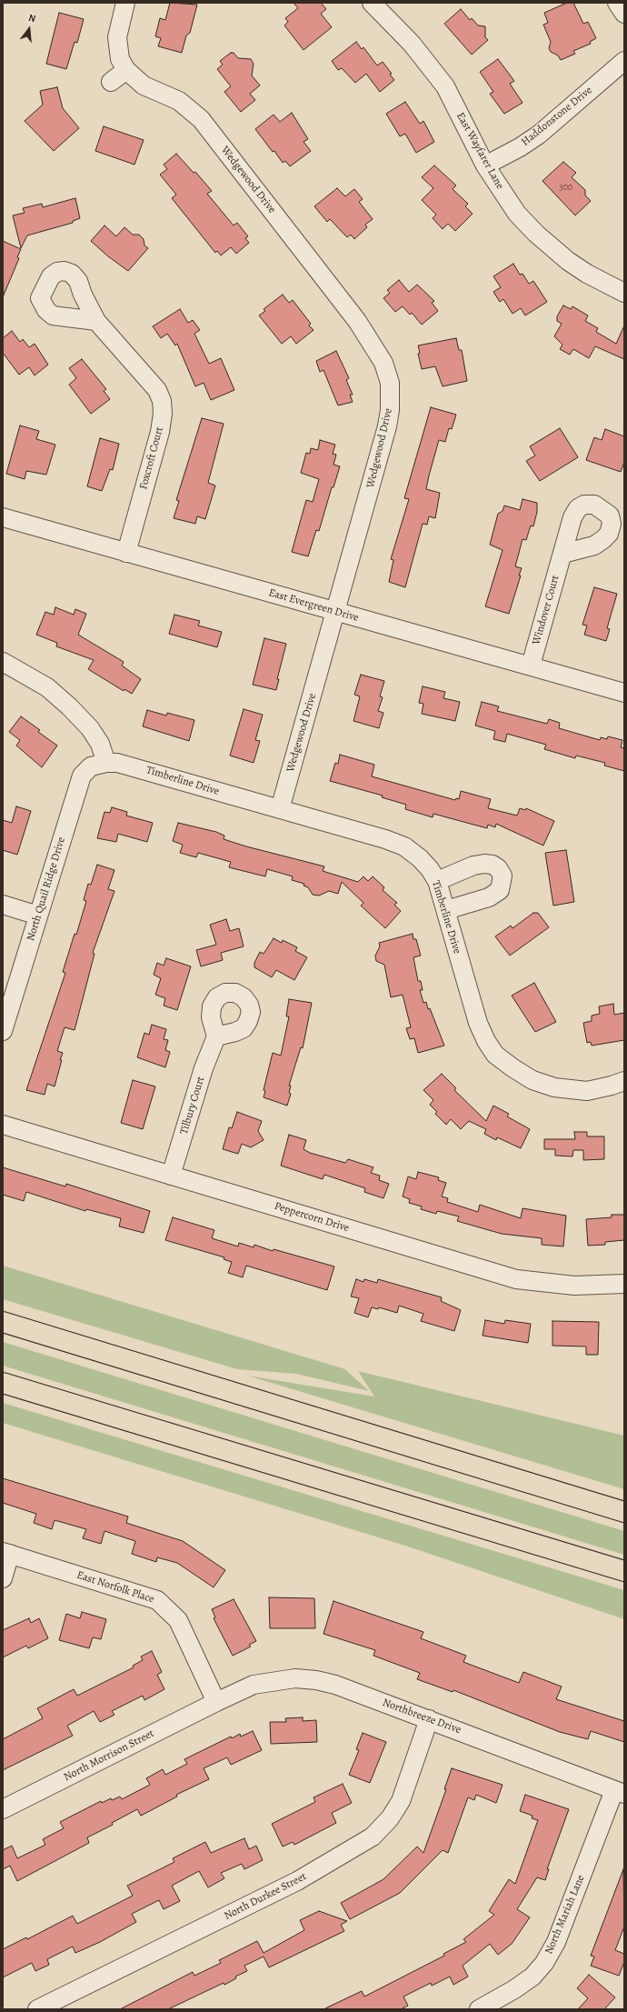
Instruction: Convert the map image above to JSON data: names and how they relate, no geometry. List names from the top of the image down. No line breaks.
{"streets":{"street":["Haddonstone Drive","East Wayfarer Lane","Wedgewood Drive","Foxcroft Court","East Evergreen Drive","Windover Court","Timberline Drive","North Quail Ridge Drive","Tilbury Court","Peppercorn Drive","East Norfolk Place","Northbreeze Drive","North Morrison Street","North Durkee Street","North Mariah Lane"]},"crossings":[["Haddonstone Drive","East Wayfarer Lane"],["Wedgewood Drive","East Evergreen Drive"],["Wedgewood Drive","Timberline Drive"],["Foxcroft Court","East Evergreen Drive"],["East Evergreen Drive","Windover Court"],["Timberline Drive","North Quail Ridge Drive"],["Tilbury Court","Peppercorn Drive"],["East Norfolk Place","Northbreeze Drive"],["East Norfolk Place","North Morrison Street"],["Northbreeze Drive","North Morrison Street"],["Northbreeze Drive","North Durkee Street"],["Northbreeze Drive","North Mariah Lane"]],"house_numbers":["300"],"north":"top"}
